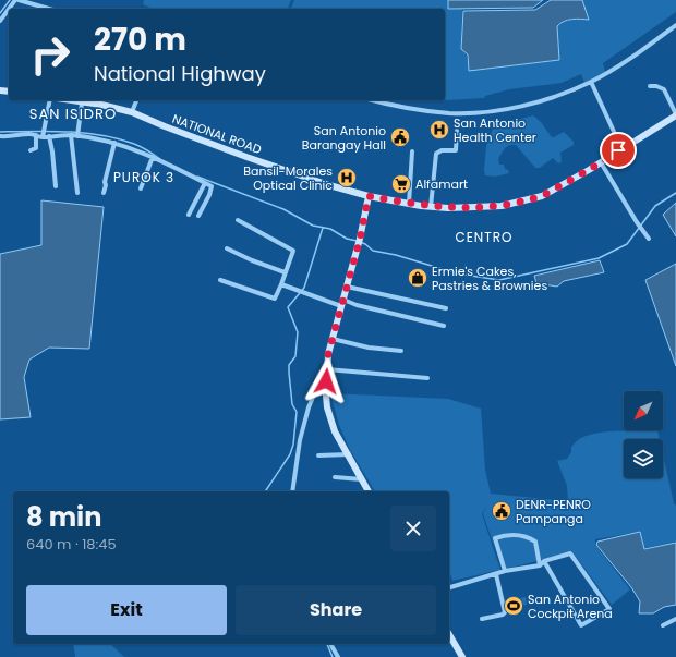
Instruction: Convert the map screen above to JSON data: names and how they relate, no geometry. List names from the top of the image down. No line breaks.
{"streets":{"main road":["NATIONAL ROAD"]},"districts":["SAN ISIDRO","PUROK 3","CENTRO"],"places":{"hospital":["San Antonio Health Center","Bansil-Morales Optical Clinic"],"public building":["San Antonio Barangay Hall","DENR-PENRO Pampanga"],"supermarket":["Alfamart"],"shop":["Ermie's Cakes, Pastries & Brownies"],"sports":["San Antonio Cockpit Arena"]},"north":"bottom left","page":{"turn":["270 m","National Highway"],"heading":["8 min","640 m · 18:45"],"buttons":["Exit","Share"]}}
